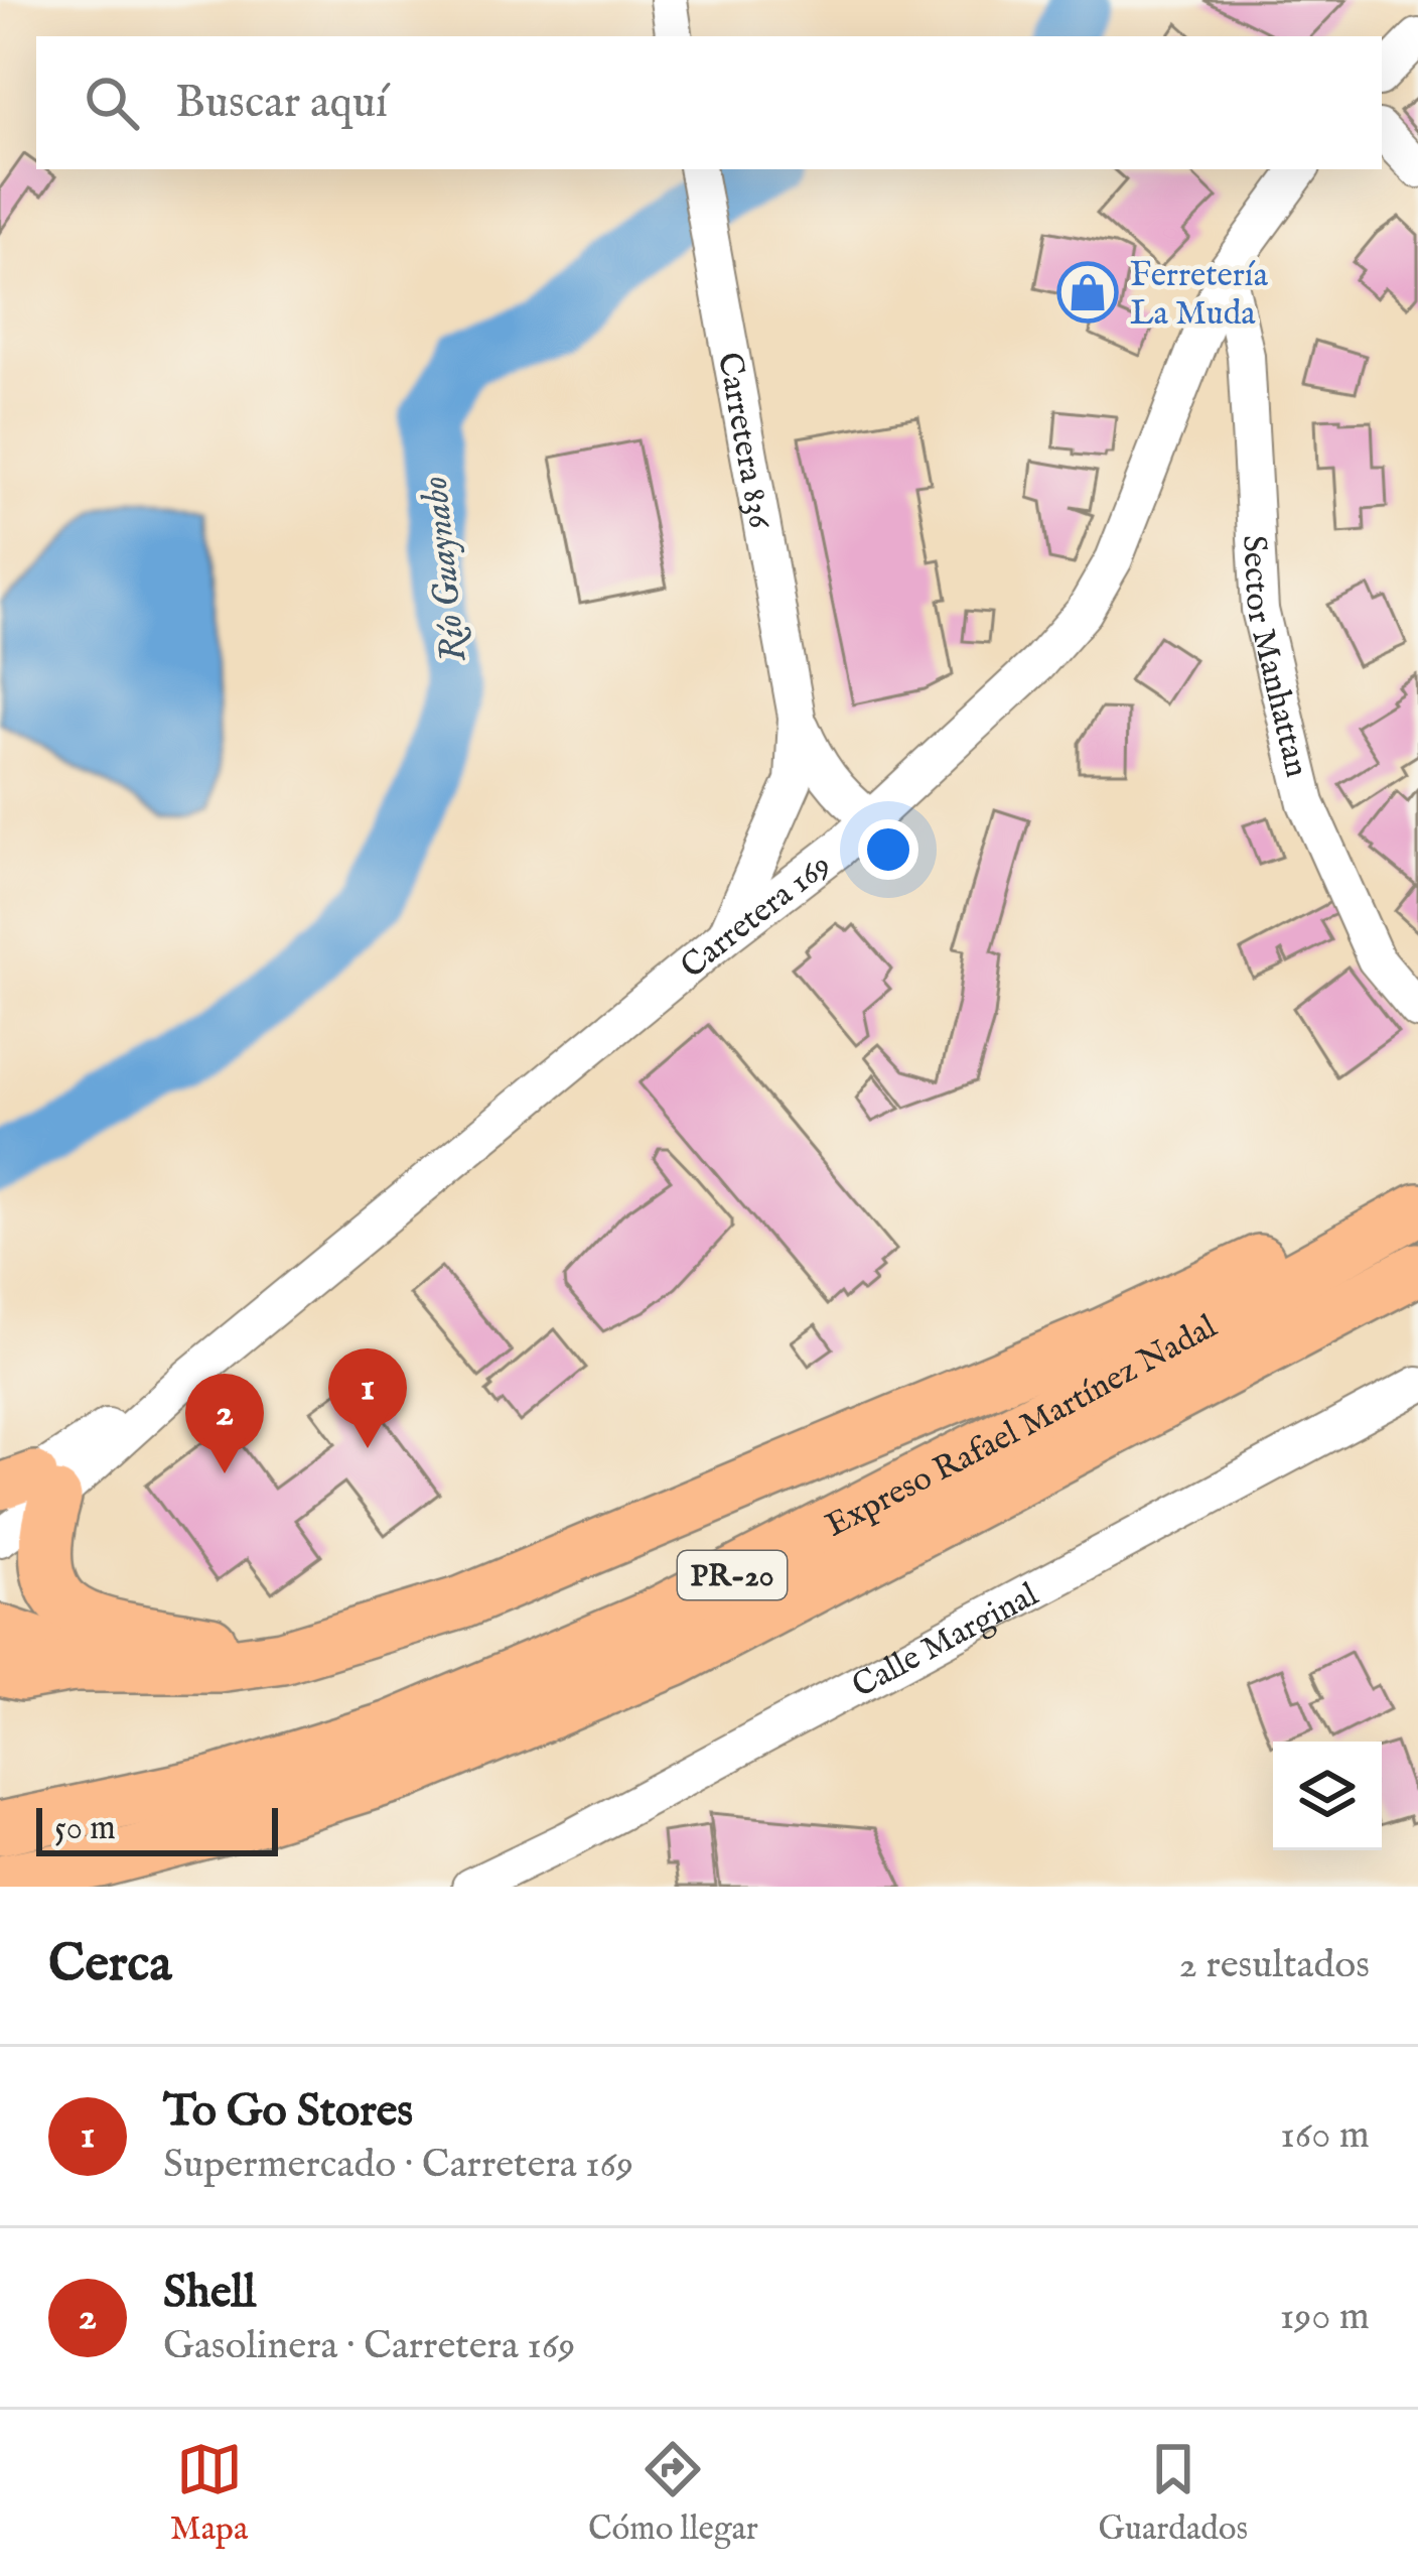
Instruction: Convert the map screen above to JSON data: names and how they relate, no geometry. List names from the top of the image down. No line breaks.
{"streets":{"highway":["Expreso Rafael Martínez Nadal","PR-20"],"street":["Carretera 836","Sector Manhattan","Carretera 169","Calle Marginal"]},"crossings":[["Carretera 836","Carretera 169"],["Sector Manhattan","Carretera 169"]],"water":["Río Guaynabo"],"places":{"shop":["Ferretería La Muda"]},"scale_bar":"50 m","page":{"search":"Buscar aquí","pins":["1","2"],"scale":"50 m","heading":["Cerca","2 resultados"],"list":[{"mark":"1","name":"To Go Stores","note":"Supermercado · Carretera 169","value":"160 m"},{"mark":"2","name":"Shell","note":"Gasolinera · Carretera 169","value":"190 m"}],"nav":["Mapa","Cómo llegar","Guardados"]}}
